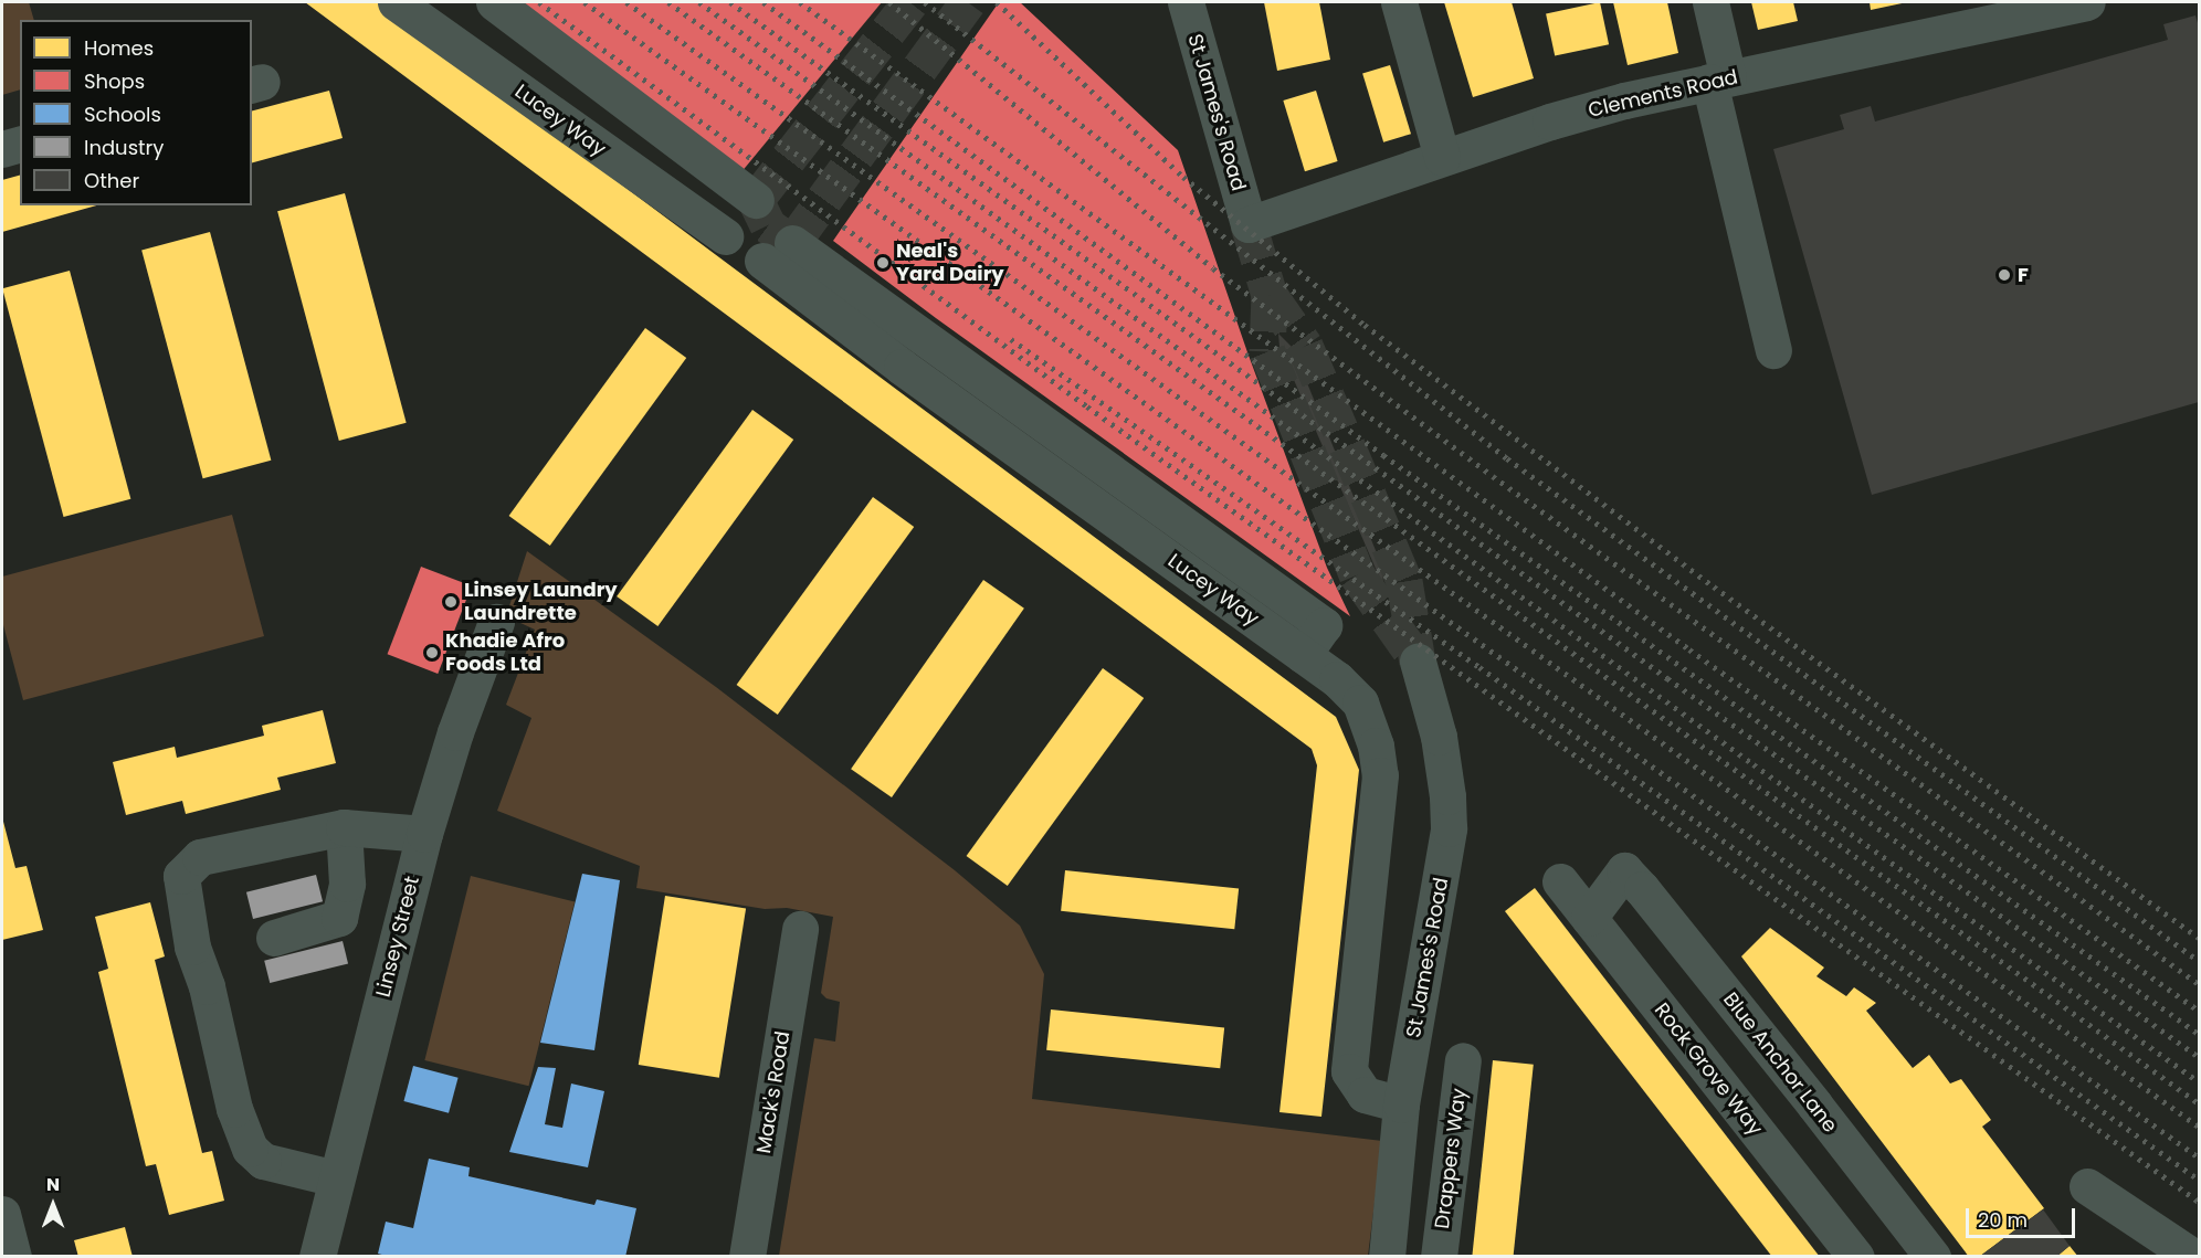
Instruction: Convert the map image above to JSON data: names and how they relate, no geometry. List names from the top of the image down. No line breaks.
{"streets":{"street":["Clements Road","St James's Road","Lucey Way","Linsey Street","Blue Anchor Lane","Rock Grove Way","Mack's Road","Drappers Way"]},"crossings":[["Clements Road","St James's Road"],["St James's Road","Lucey Way"],["Blue Anchor Lane","Rock Grove Way"]],"places":["Neal's Yard Dairy","F","Linsey Laundry Laundrette","Khadie Afro Foods Ltd"],"legend":["Homes","Shops","Schools","Industry","Other"],"scale_bar":"20 m","north":"top"}
